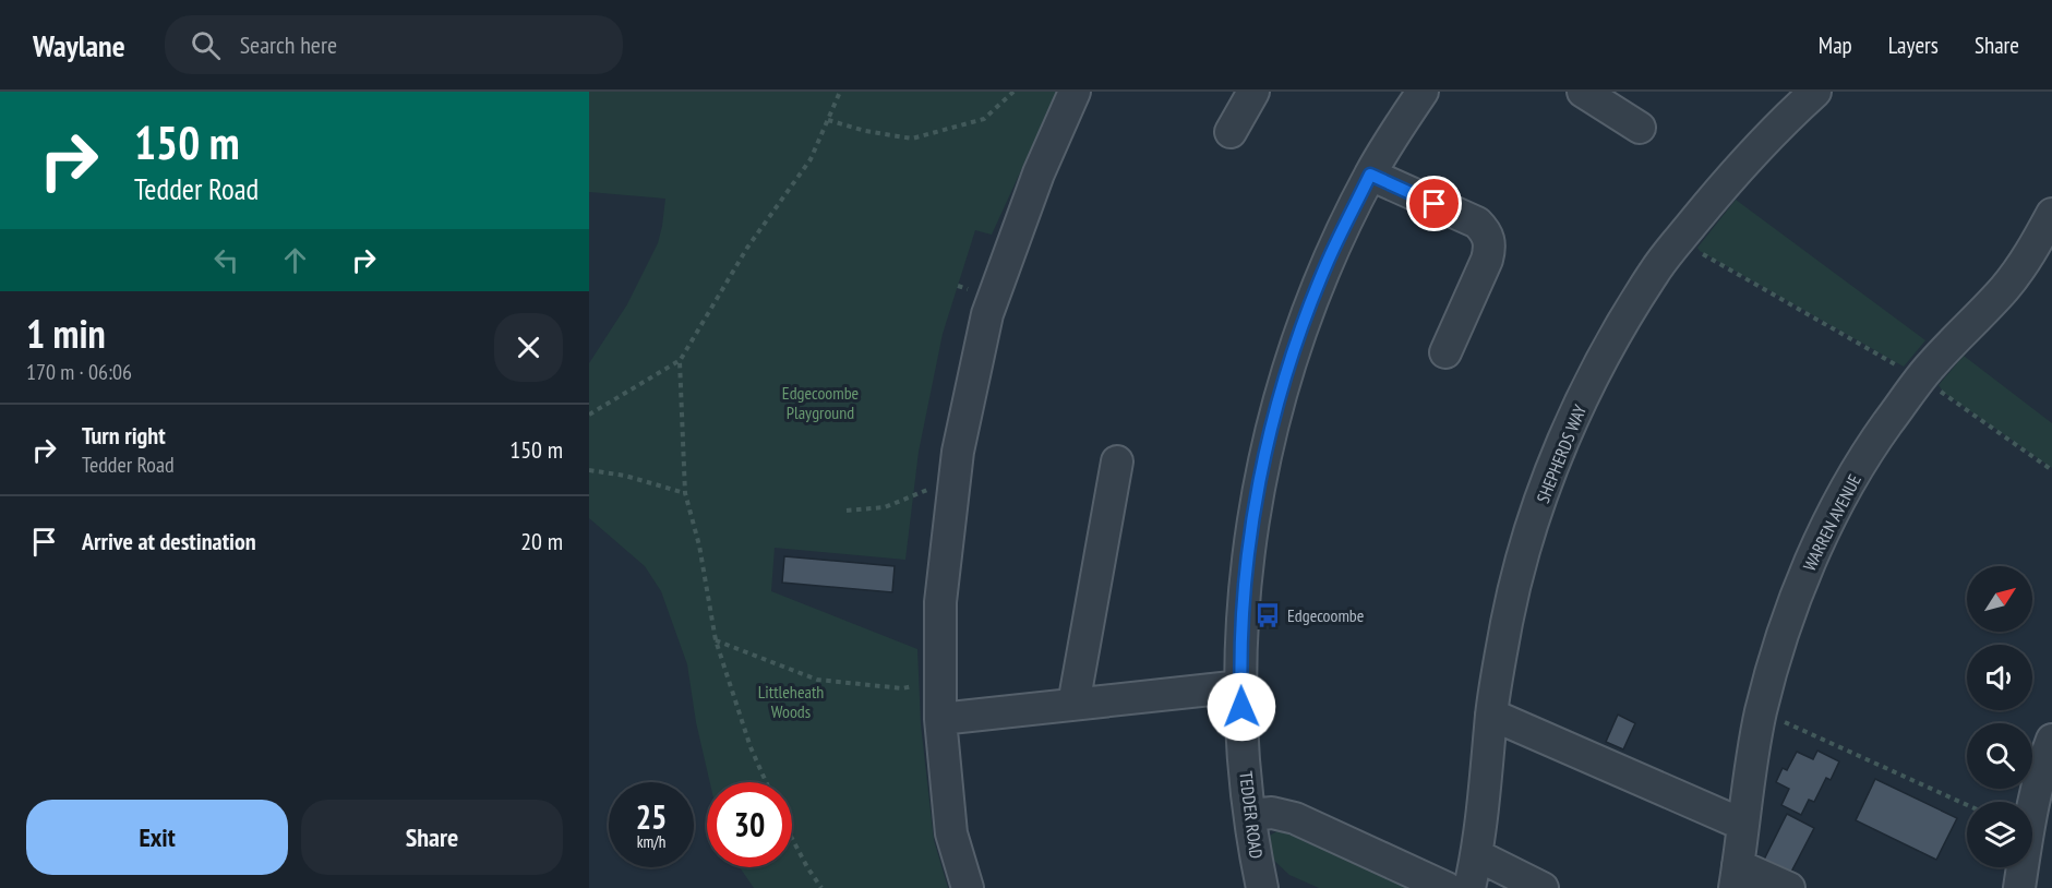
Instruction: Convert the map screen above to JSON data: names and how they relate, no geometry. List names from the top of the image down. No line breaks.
{"streets":{"street":["SHEPHERDS WAY","WARREN AVENUE","TEDDER ROAD"]},"parks":["Edgecoombe Playground","Littleheath Woods"],"places":{"bus stop":["Edgecoombe"]},"north":"top right","page":{"header":"Waylane","search":"Search here","nav":["Map","Layers","Share"],"turn":["150 m","Tedder Road"],"heading":["1 min","170 m · 06:06"],"list":[{"name":"Turn right","note":"Tedder Road","value":"150 m"},{"name":"Arrive at destination","value":"20 m"}],"speed":"25 km/h","limit":"30","buttons":["Exit","Share"]}}
